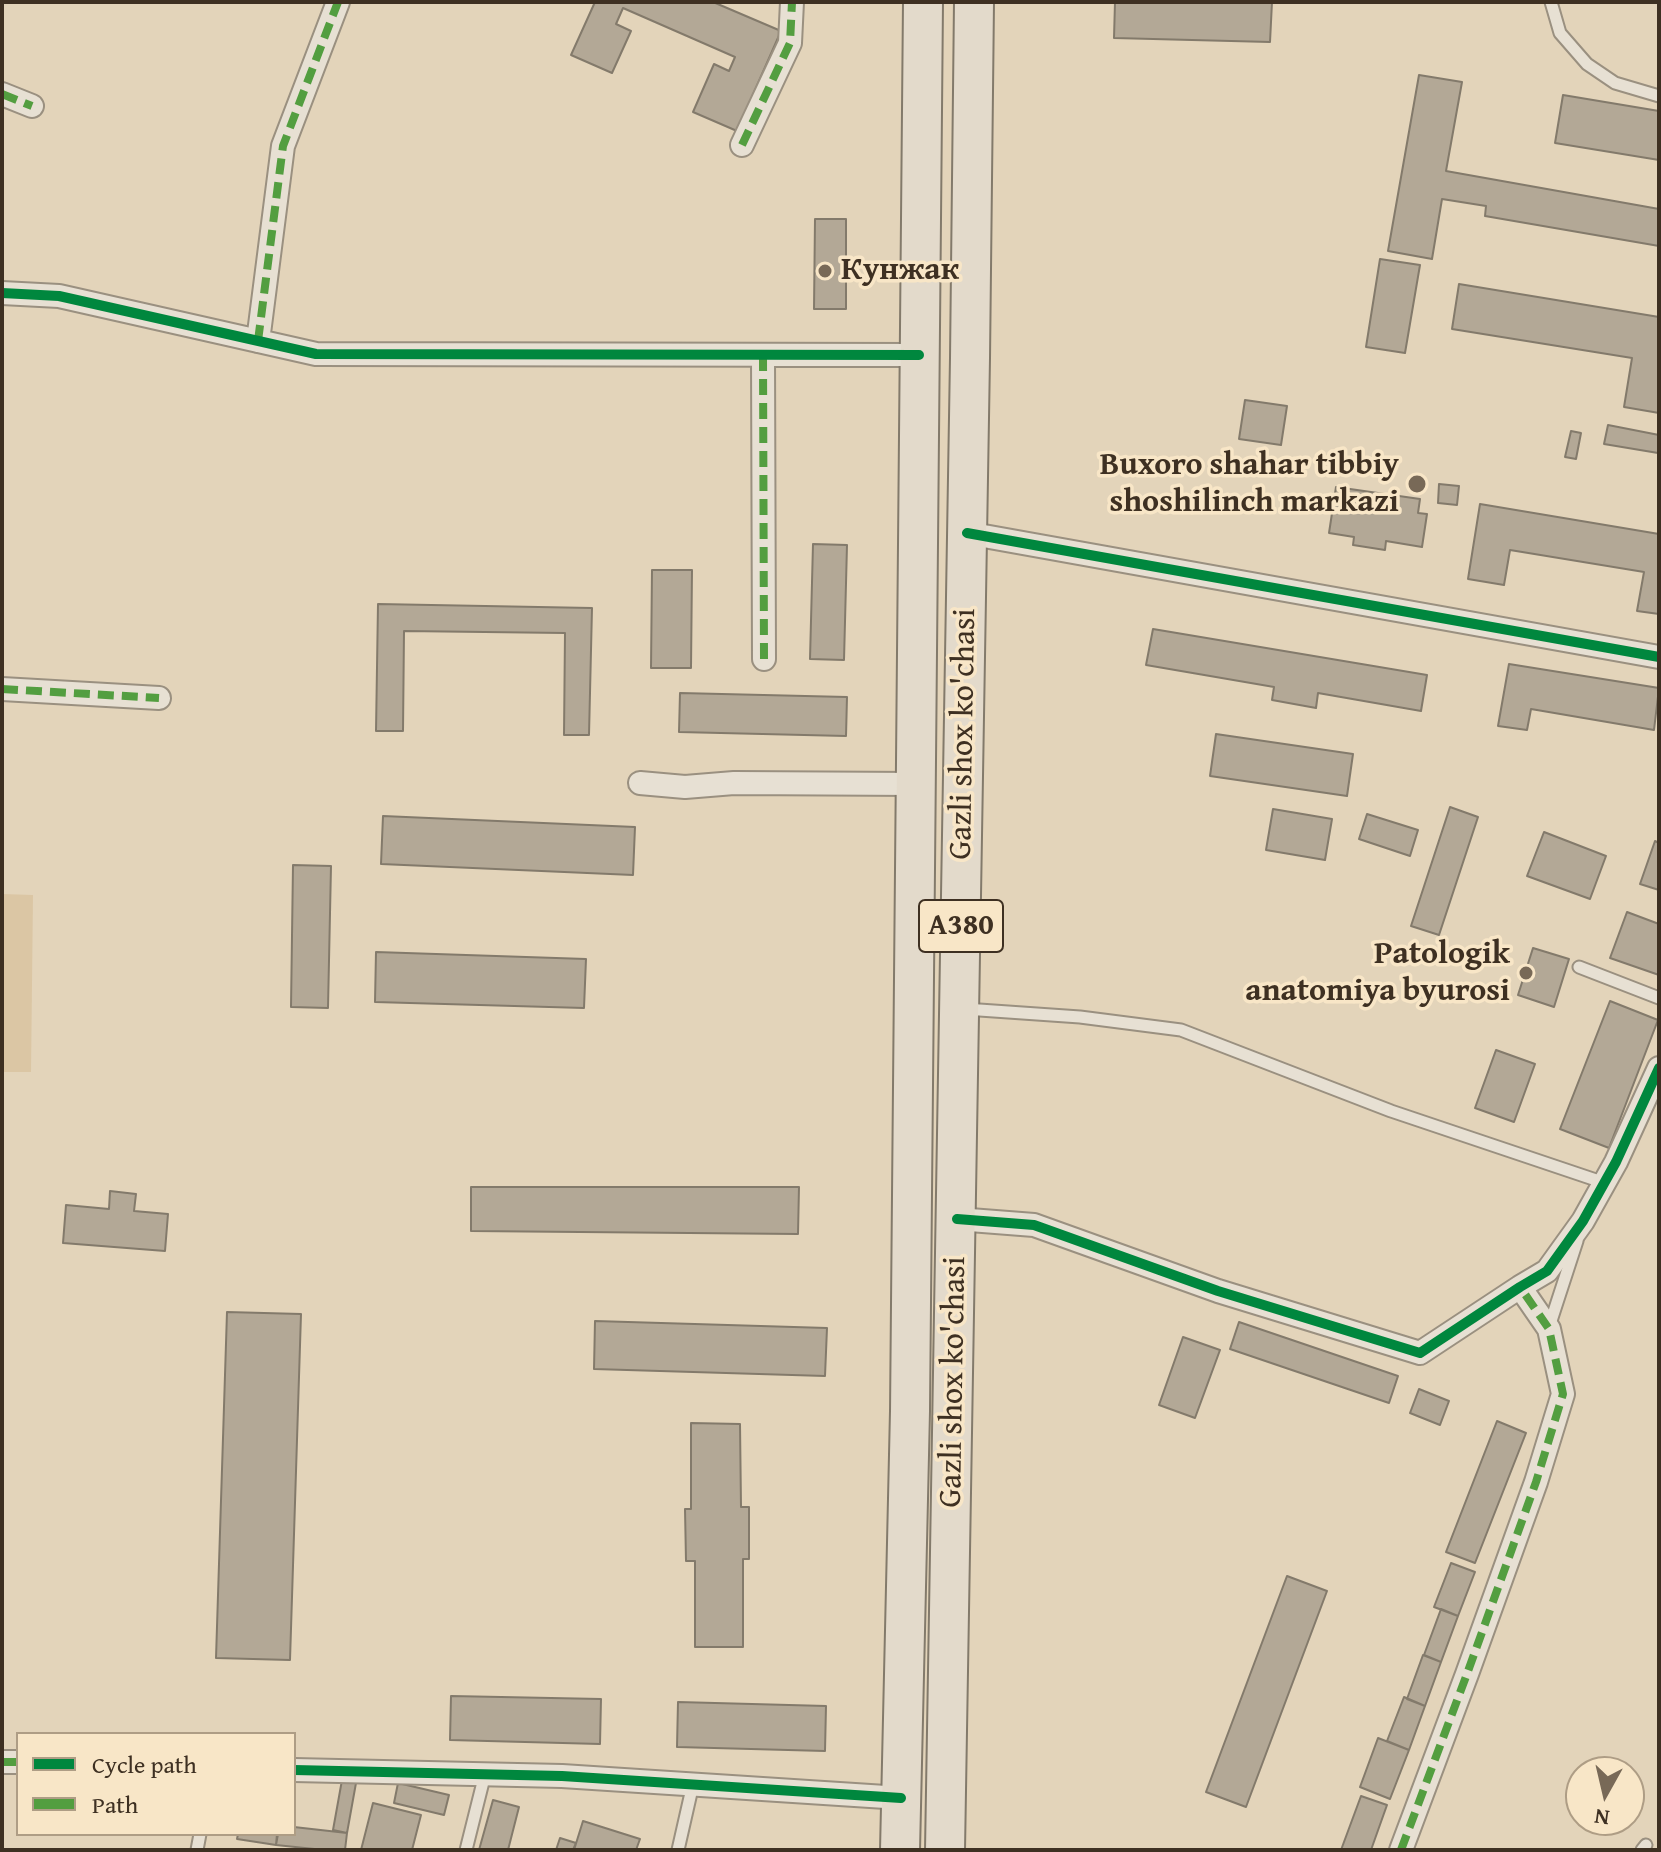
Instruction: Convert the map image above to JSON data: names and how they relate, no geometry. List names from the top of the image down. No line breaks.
{"streets":{"highway":["Gazli shox ko'chasi","A380"]},"places":["Кунжак","Buxoro shahar tibbiy shoshilinch markazi","Patologik anatomiya byurosi"],"legend":["Cycle path","Path"],"north":"bottom"}
